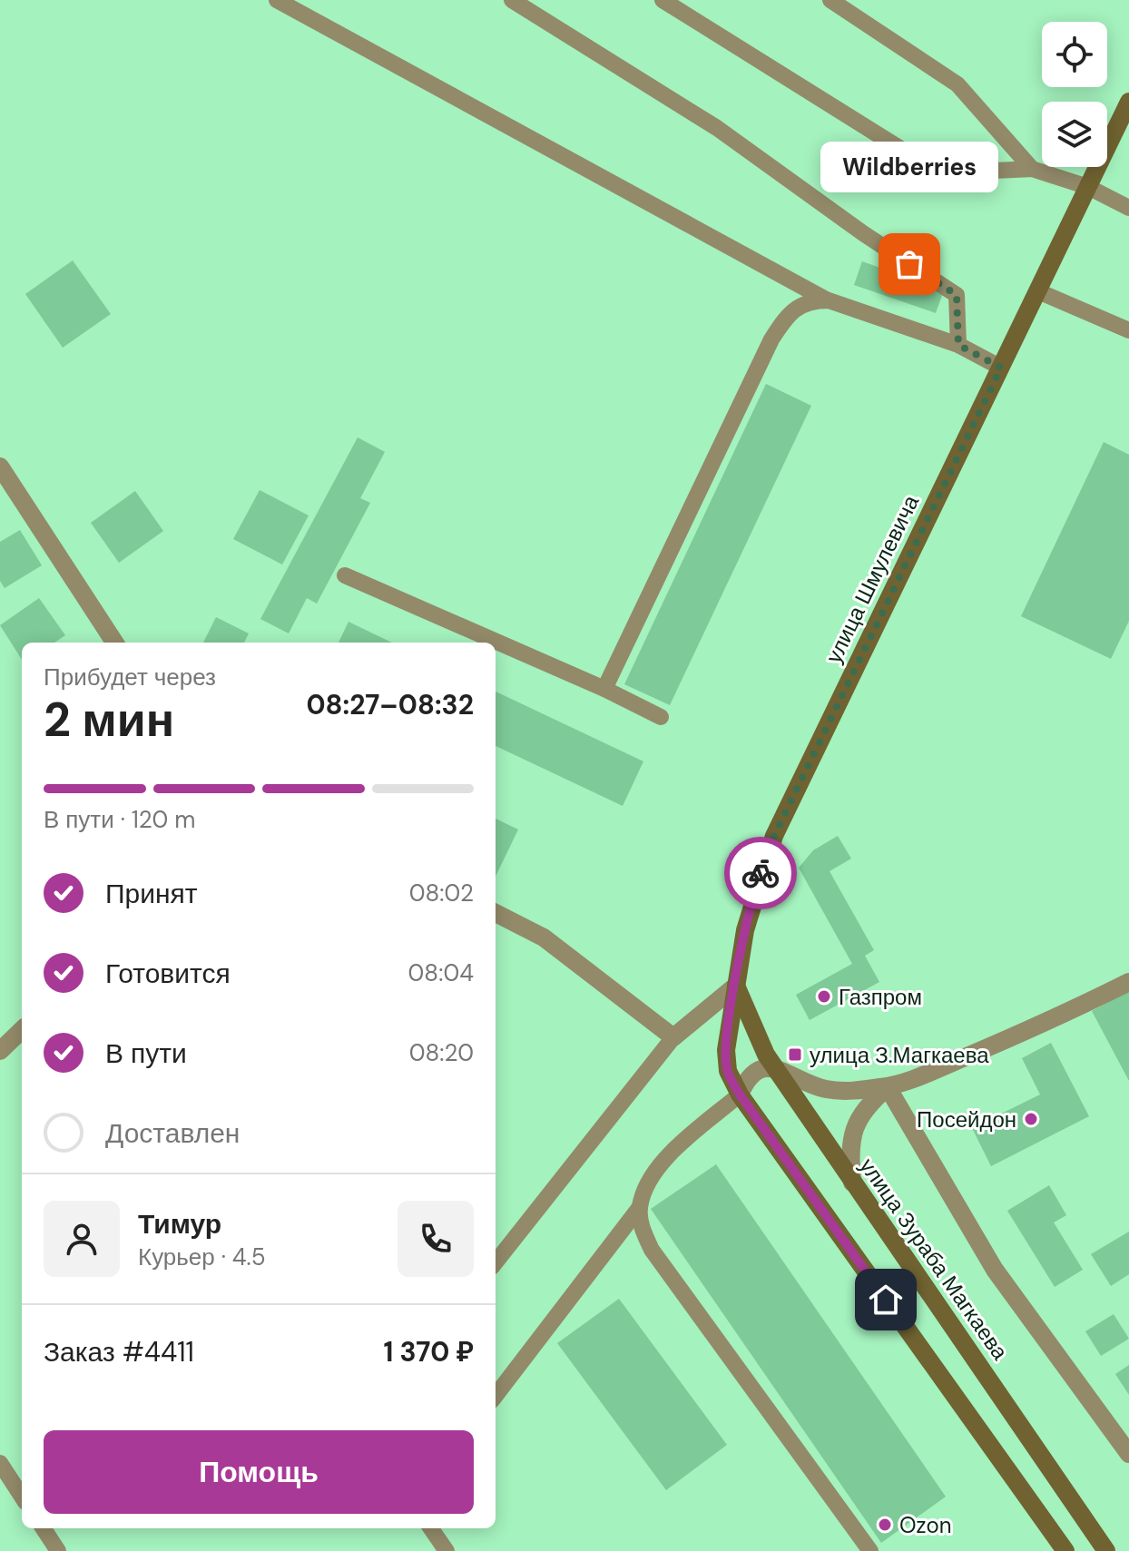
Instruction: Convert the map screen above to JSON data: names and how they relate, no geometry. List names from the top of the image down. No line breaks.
{"streets":{"main road":["улица Шмулевича","улица Зураба Магкаева"]},"crossings":[["улица Шмулевича","улица Зураба Магкаева"]],"places":{"other":["Wildberries","Газпром","Посейдон","Ozon"],"transit":["улица З.Магкаева"]},"page":{"bubble":"Wildberries","heading":["2 мин","Прибудет через","08:27–08:32"],"panel":["Тимур","Курьер · 4.5","Заказ #4411","1 370 ₽"],"bar":"В пути · 120 m","list":[["Принят","08:02"],["Готовится","08:04"],["В пути","08:20"],"Доставлен"],"buttons":"Помощь"}}
